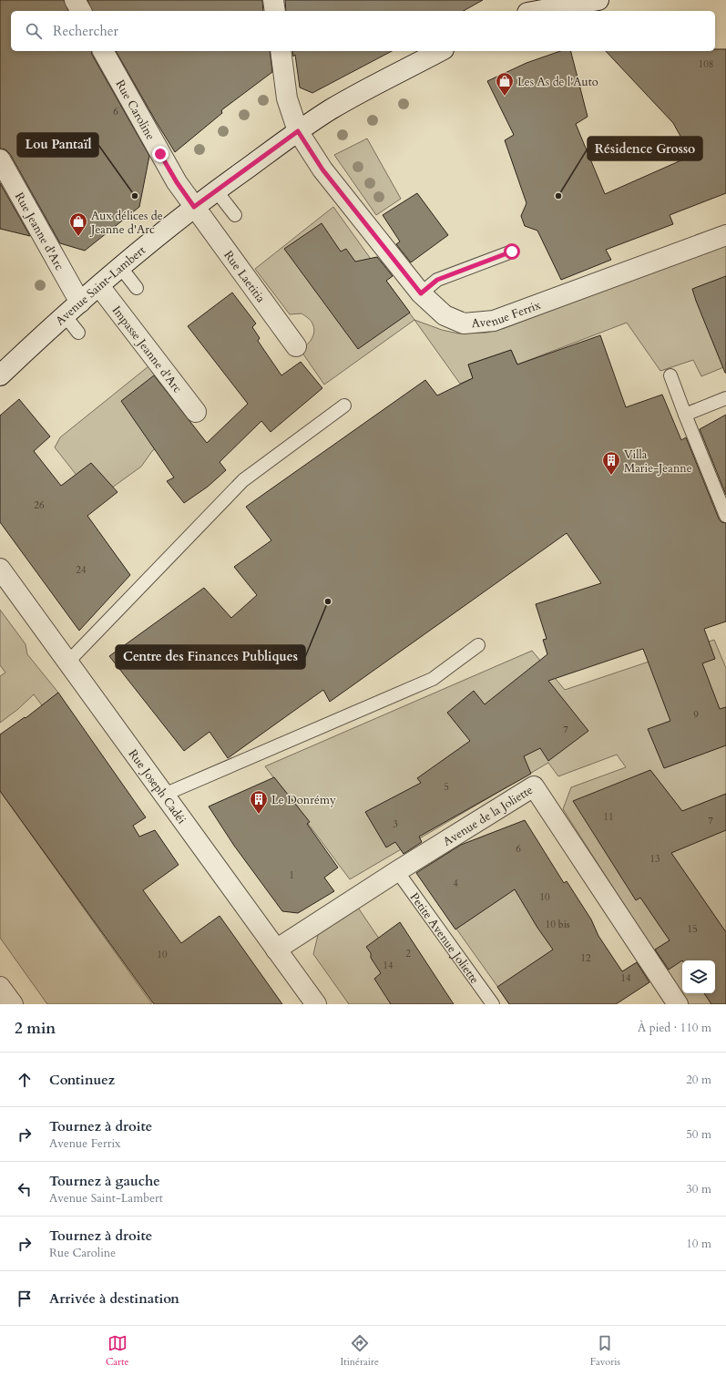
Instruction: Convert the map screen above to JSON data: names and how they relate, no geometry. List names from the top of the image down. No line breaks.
{"streets":{"street":["Rue Caroline","Rue Jeanne d'Arc","Rue Laetitia","Avenue Saint-Lambert","Avenue Ferrix","Impasse Jeanne d'Arc","Rue Joseph Cadéi","Avenue de la Joliette"],"lane":["Petite Avenue Joliette"]},"crossings":[["Rue Caroline","Rue Laetitia"],["Rue Caroline","Avenue Saint-Lambert"],["Rue Jeanne d'Arc","Avenue Saint-Lambert"],["Rue Laetitia","Avenue Saint-Lambert"],["Avenue Saint-Lambert","Avenue Ferrix"],["Avenue Saint-Lambert","Impasse Jeanne d'Arc"],["Rue Joseph Cadéi","Avenue de la Joliette"],["Avenue de la Joliette","Petite Avenue Joliette"]],"places":{"shop":["Les As de l'Auto","Aux délices de Jeanne d'Arc"],"other":["Lou Pantaïl","Résidence Grosso","Centre des Finances Publiques"],"building":["Villa Marie-Jeanne","Le Donrémy"]},"house_numbers":["108","6","26","24","9","7","5","11","7","3","6","13","1","4","10","10 bis","15","2","10","12","14","14"],"page":{"search":"Rechercher","heading":["2 min","À pied · 110 m"],"list":[["Continuez","20 m"],["Tournez à droite","Avenue Ferrix","50 m"],["Tournez à gauche","Avenue Saint-Lambert","30 m"],["Tournez à droite","Rue Caroline","10 m"],"Arrivée à destination"],"nav":["Carte","Itinéraire","Favoris"]}}
